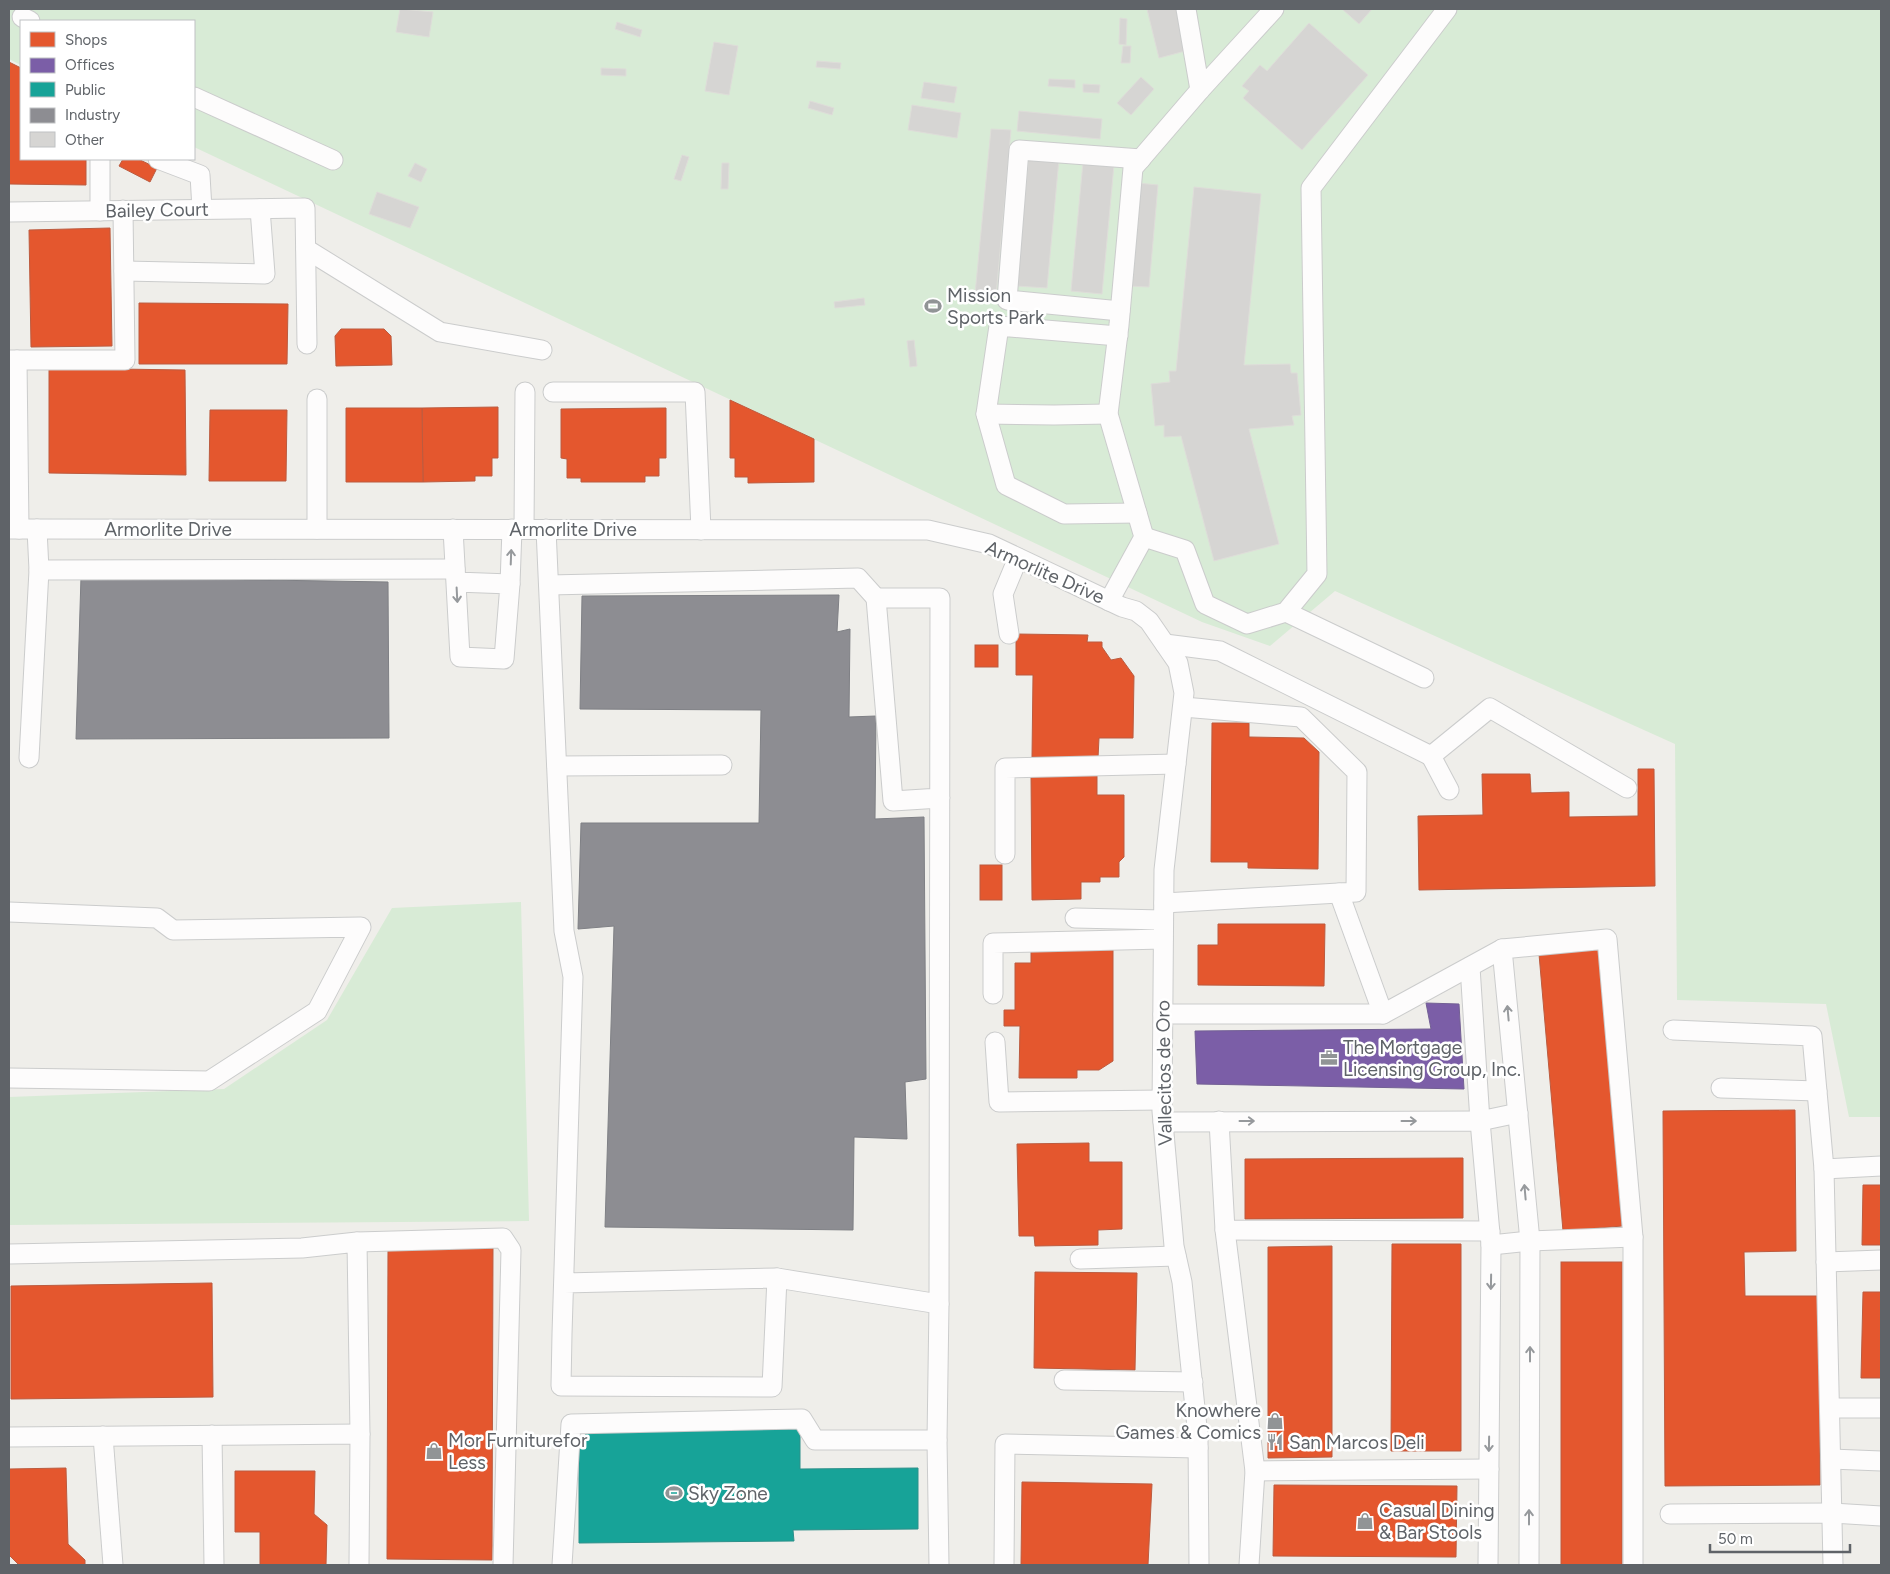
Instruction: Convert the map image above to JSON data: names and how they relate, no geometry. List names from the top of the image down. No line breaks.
{"streets":{"street":["Bailey Court","Armorlite Drive","Vallecitos de Oro"]},"crossings":[["Armorlite Drive","Vallecitos de Oro"]],"places":{"sports":["Mission Sports Park","Sky Zone"],"office":["The Mortgage Licensing Group, Inc."],"shop":["Knowhere Games & Comics","Mor Furniturefor Less","Casual Dining & Bar Stools"],"restaurant":["San Marcos Deli"]},"legend":["Shops","Offices","Public","Industry","Other"],"scale_bar":"50 m"}
